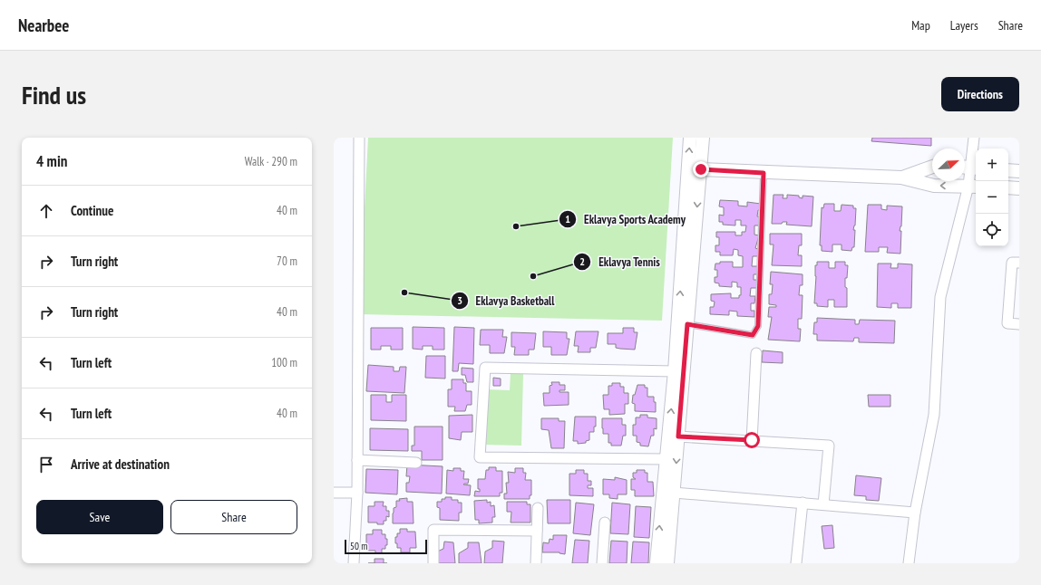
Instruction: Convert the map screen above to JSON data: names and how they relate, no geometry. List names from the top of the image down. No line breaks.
{"places":["Eklavya Sports Academy","Eklavya Tennis","Eklavya Basketball"],"scale_bar":"50 m","north":"top right","page":{"header":"Nearbee","nav":["Map","Layers","Share"],"buttons":["Directions",["Save","Share"]],"title":"Find us","heading":["4 min","Walk · 290 m"],"map_buttons":["+","−"],"list":[["Continue","40 m"],["Turn right","70 m"],["Turn right","40 m"],["Turn left","100 m"],["Turn left","40 m"],"Arrive at destination"],"scale":"50 m"}}
